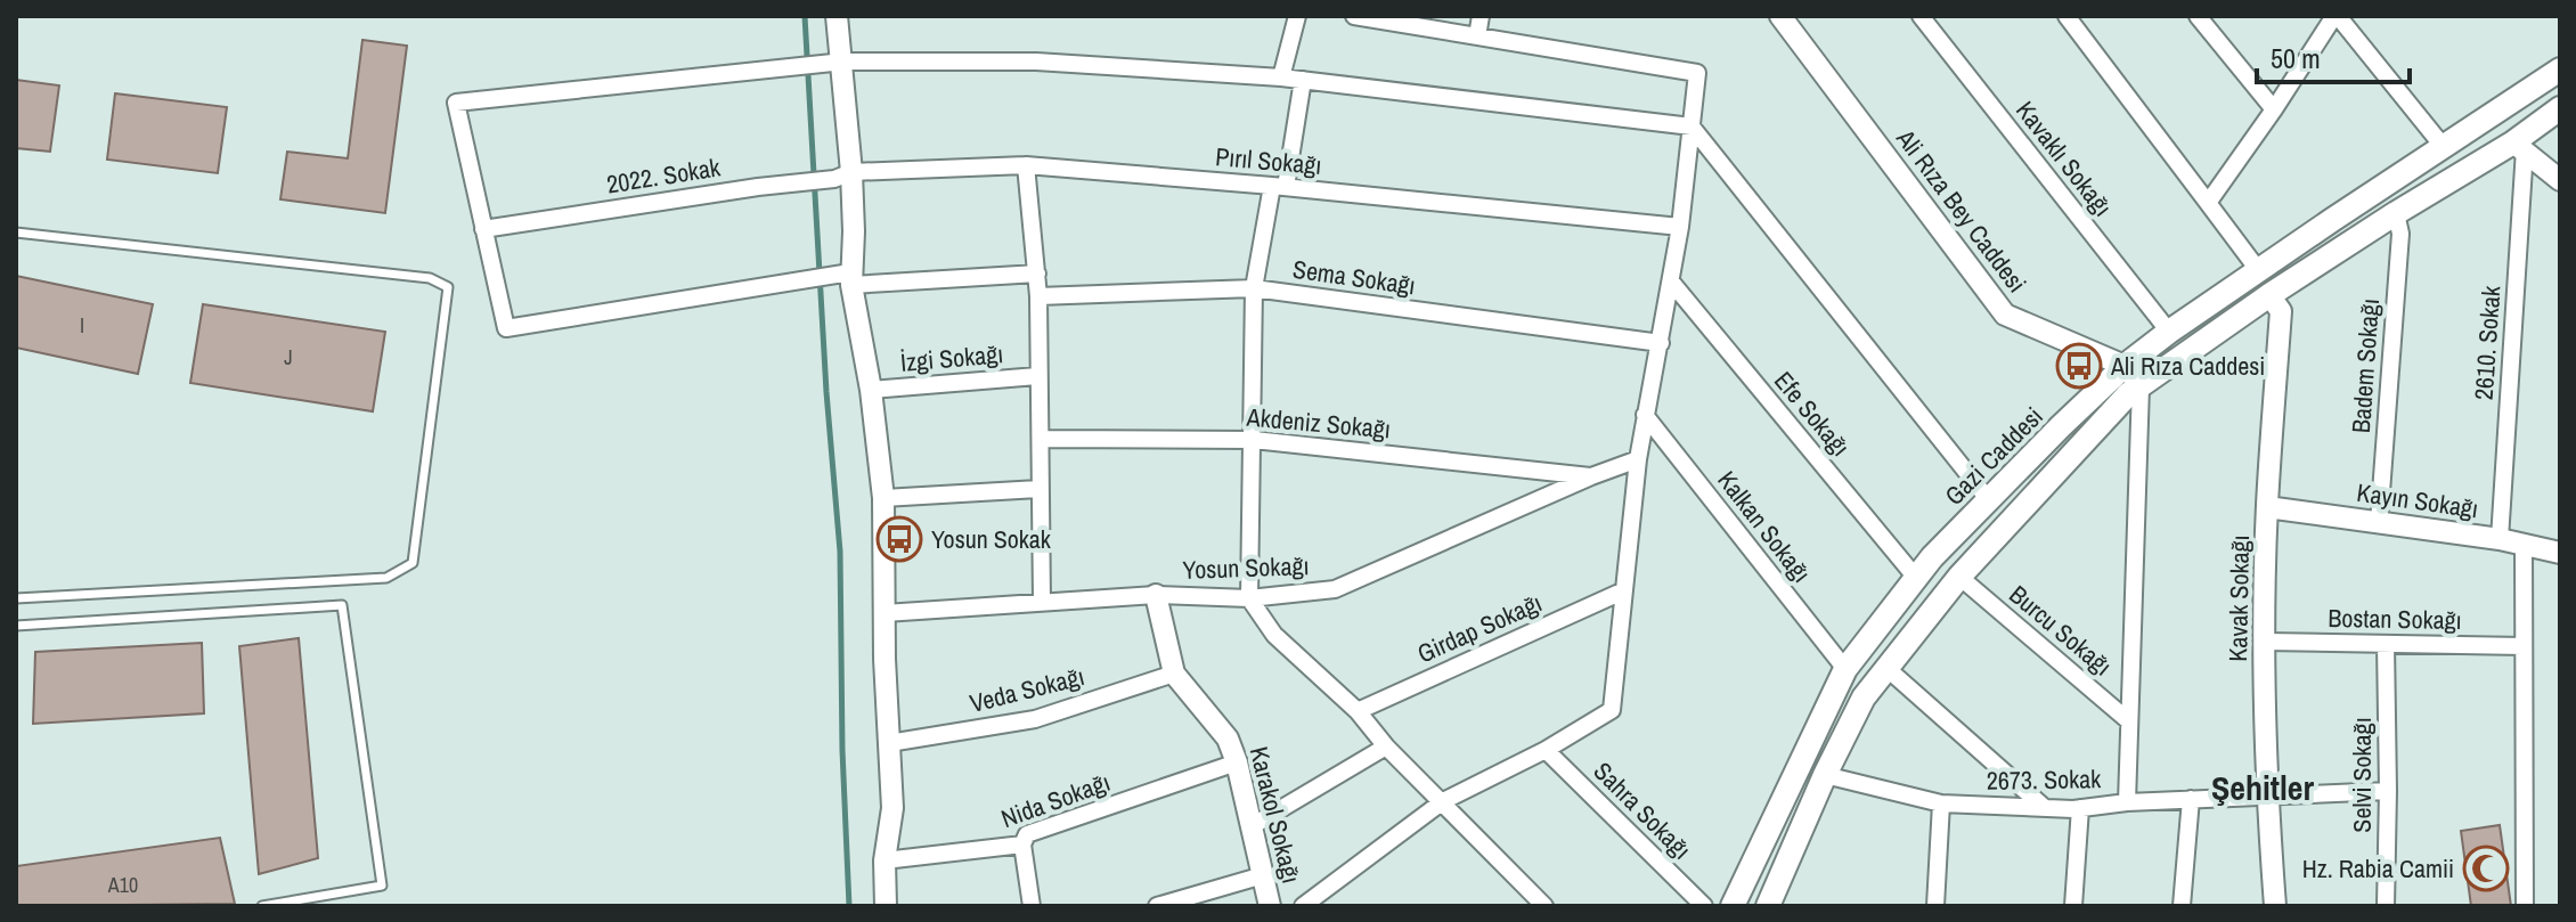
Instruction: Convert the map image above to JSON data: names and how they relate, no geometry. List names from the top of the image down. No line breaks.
{"streets":{"main road":["Gazi Caddesi"],"street":["Kavaklı Sokağı","Pırıl Sokağı","2022. Sokak","Ali Rıza Bey Caddesi","Sema Sokağı","2610. Sokak","İzgi Sokağı","Badem Sokağı","Efe Sokağı","Akdeniz Sokağı","Kayın Sokağı","Kalkan Sokağı","Yosun Sokağı","Kavak Sokağı","Bostan Sokağı","Girdap Sokağı","Burcu Sokağı","Veda Sokağı","Selvi Sokağı","2673. Sokak","Nida Sokağı","Sahra Sokağı","Karakol Sokağı"]},"crossings":[["Kavaklı Sokağı","Gazi Caddesi"],["Pırıl Sokağı","2022. Sokak"],["Ali Rıza Bey Caddesi","Gazi Caddesi"],["2610. Sokak","Kayın Sokağı"],["Badem Sokağı","Kayın Sokağı"],["Efe Sokağı","Gazi Caddesi"],["Akdeniz Sokağı","Yosun Sokağı"],["Gazi Caddesi","Kalkan Sokağı"],["Kayın Sokağı","Kavak Sokağı"],["Yosun Sokağı","Karakol Sokağı"],["Kavak Sokağı","Bostan Sokağı"],["Kavak Sokağı","2673. Sokak"],["Bostan Sokağı","Selvi Sokağı"],["Veda Sokağı","Karakol Sokağı"],["Selvi Sokağı","2673. Sokak"],["Nida Sokağı","Karakol Sokağı"]],"districts":["Şehitler"],"places":{"bus stop":["Ali Rıza Caddesi","Yosun Sokak"],"mosque":["Hz. Rabia Camii"]},"house_numbers":["I","J","A10"],"scale_bar":"50 m"}
